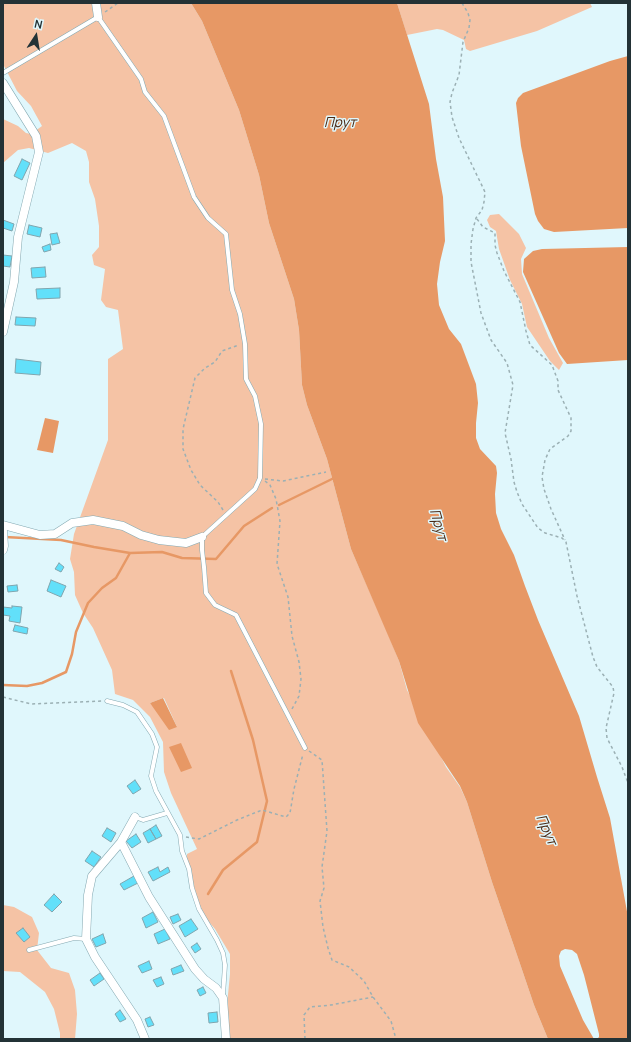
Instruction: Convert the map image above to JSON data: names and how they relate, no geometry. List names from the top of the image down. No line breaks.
{"water":["Прут"],"north":"top"}
